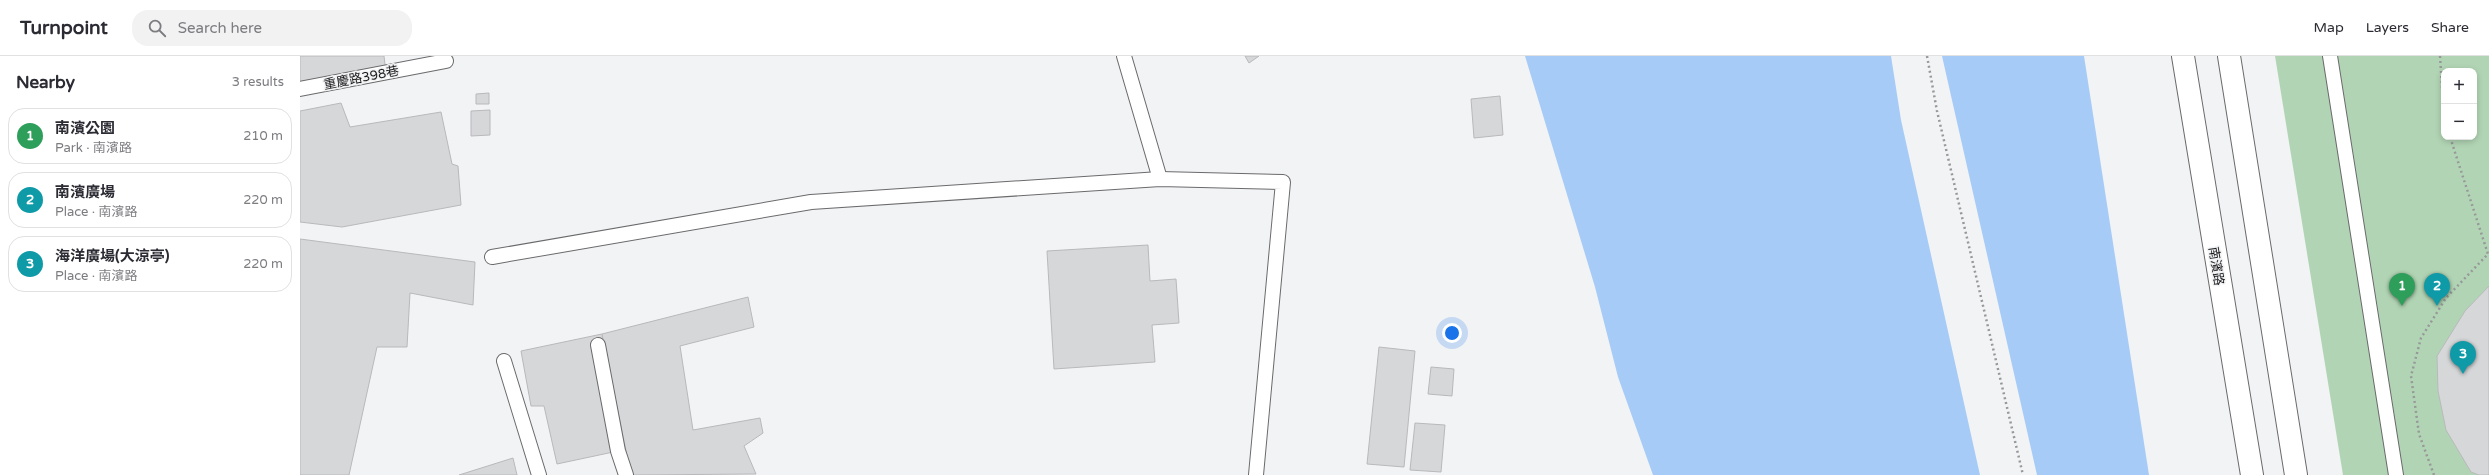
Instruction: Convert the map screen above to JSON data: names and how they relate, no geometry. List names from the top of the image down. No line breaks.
{"streets":{"main road":["南濱路"],"lane":["重慶路398巷"]},"page":{"header":"Turnpoint","search":"Search here","nav":["Map","Layers","Share"],"heading":["Nearby","3 results"],"map_buttons":["+","−"],"list":[{"mark":"1","name":"南濱公園","note":"Park · 南濱路","value":"210 m"},{"mark":"2","name":"南濱廣場","note":"Place · 南濱路","value":"220 m"},{"mark":"3","name":"海洋廣場(大涼亭)","note":"Place · 南濱路","value":"220 m"}],"pins":["1","2","3"]}}
